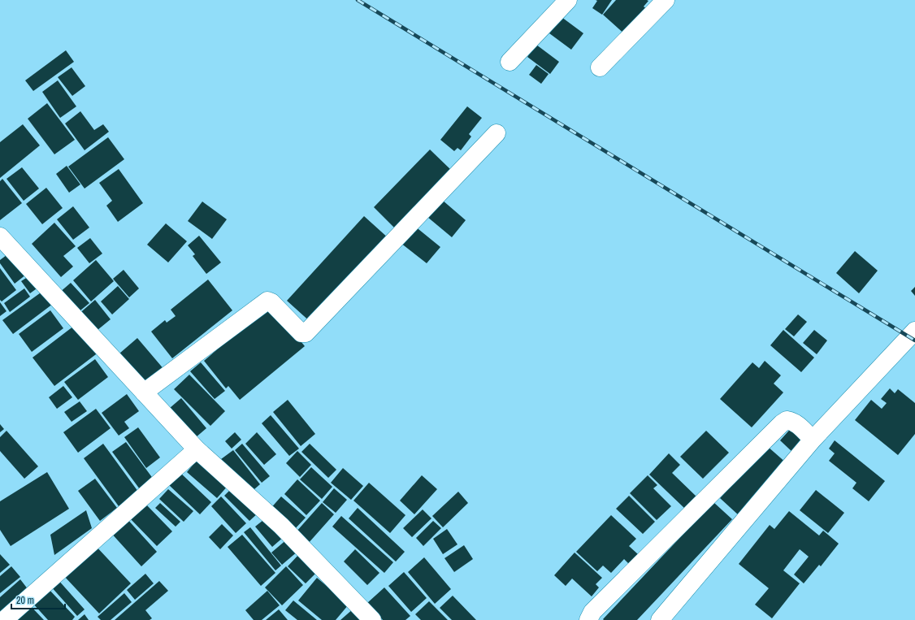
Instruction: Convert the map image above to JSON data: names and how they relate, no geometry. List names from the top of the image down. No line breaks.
{"scale_bar":"20 m"}
